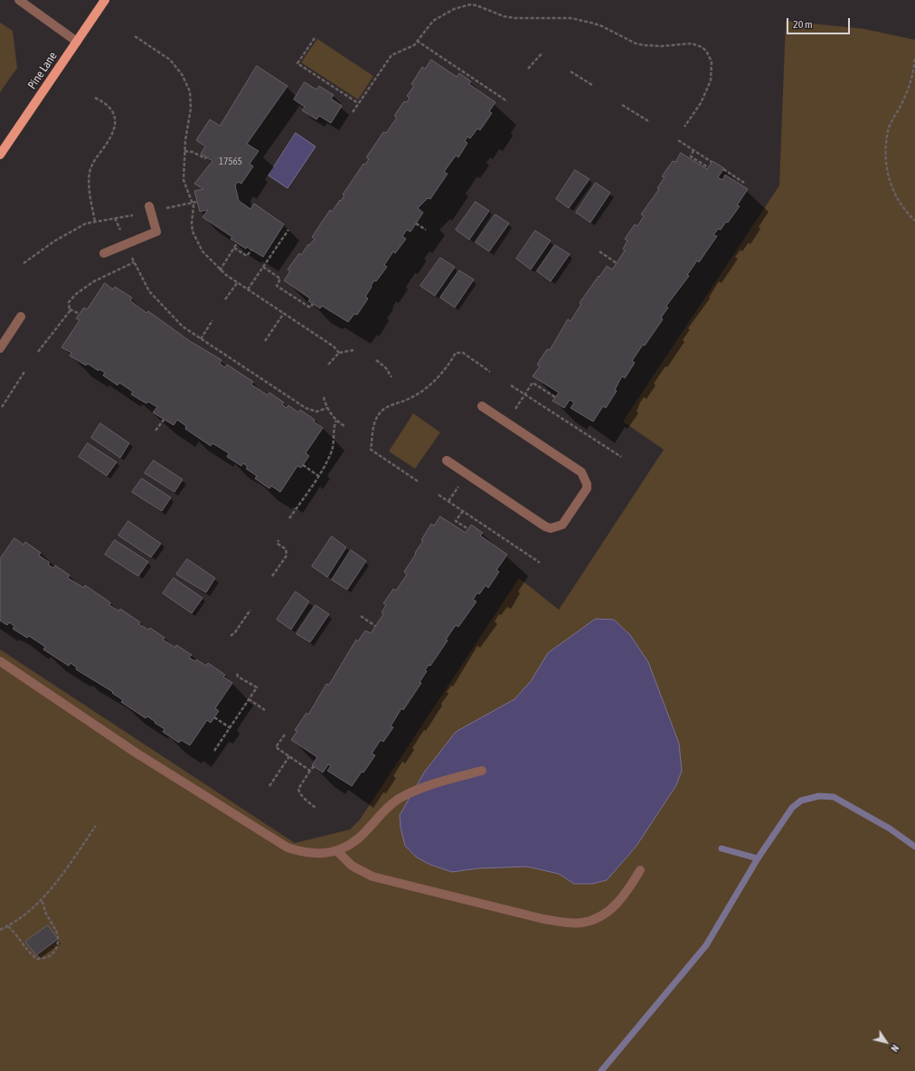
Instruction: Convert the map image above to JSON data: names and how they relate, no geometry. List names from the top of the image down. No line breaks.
{"streets":{"main road":["Pine Lane"]},"house_numbers":["17565"],"scale_bar":"20 m","north":"bottom right"}
